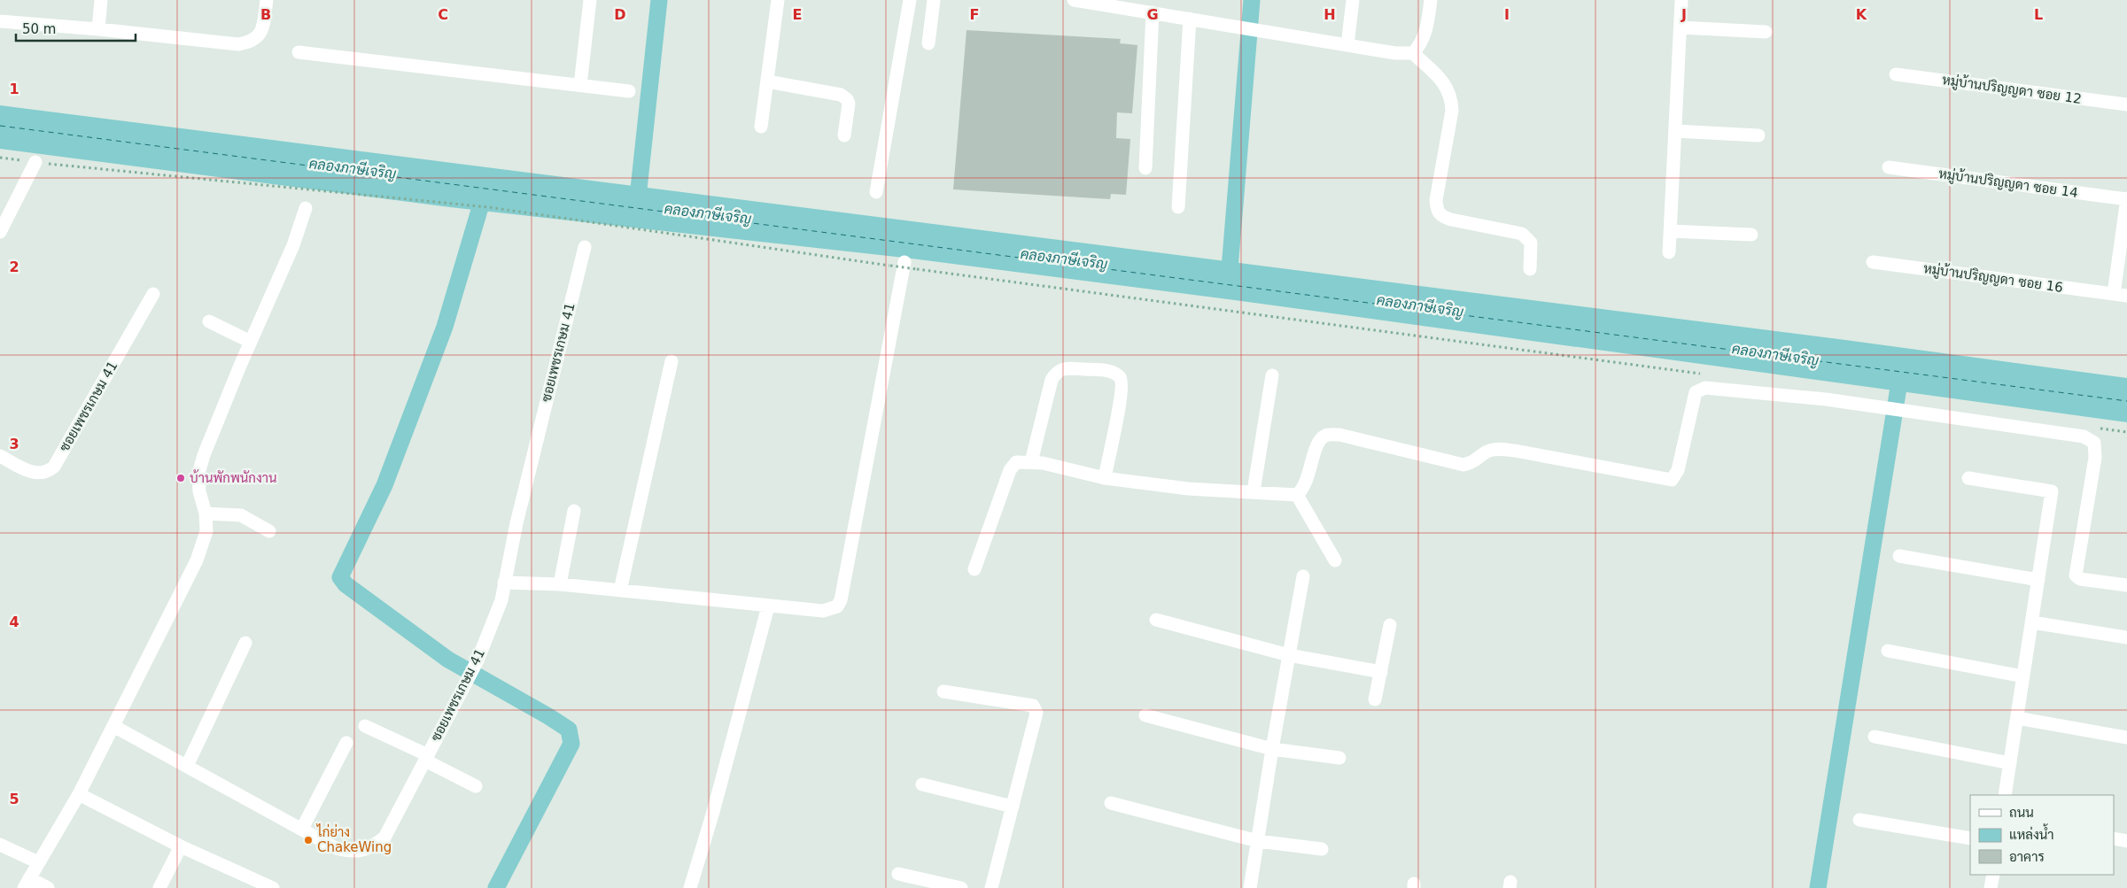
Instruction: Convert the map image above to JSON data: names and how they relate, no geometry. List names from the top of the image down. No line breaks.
{"streets":{"street":["หมู่บ้านปริญญดา ซอย 12","หมู่บ้านปริญญดา ซอย 14","หมู่บ้านปริญญดา ซอย 16","ซอยเพชรเกษม 41"]},"water":["คลองภาษีเจริญ"],"places":["บ้านพักพนักงาน","ไก่ย่าง ChakeWing"],"legend":["ถนน","แหล่งน้ำ","อาคาร"],"scale_bar":"50 m","grid":{"columns":["B","C","D","E","F","G","H","I","J","K","L"],"rows":["1","2","3","4","5"]}}
